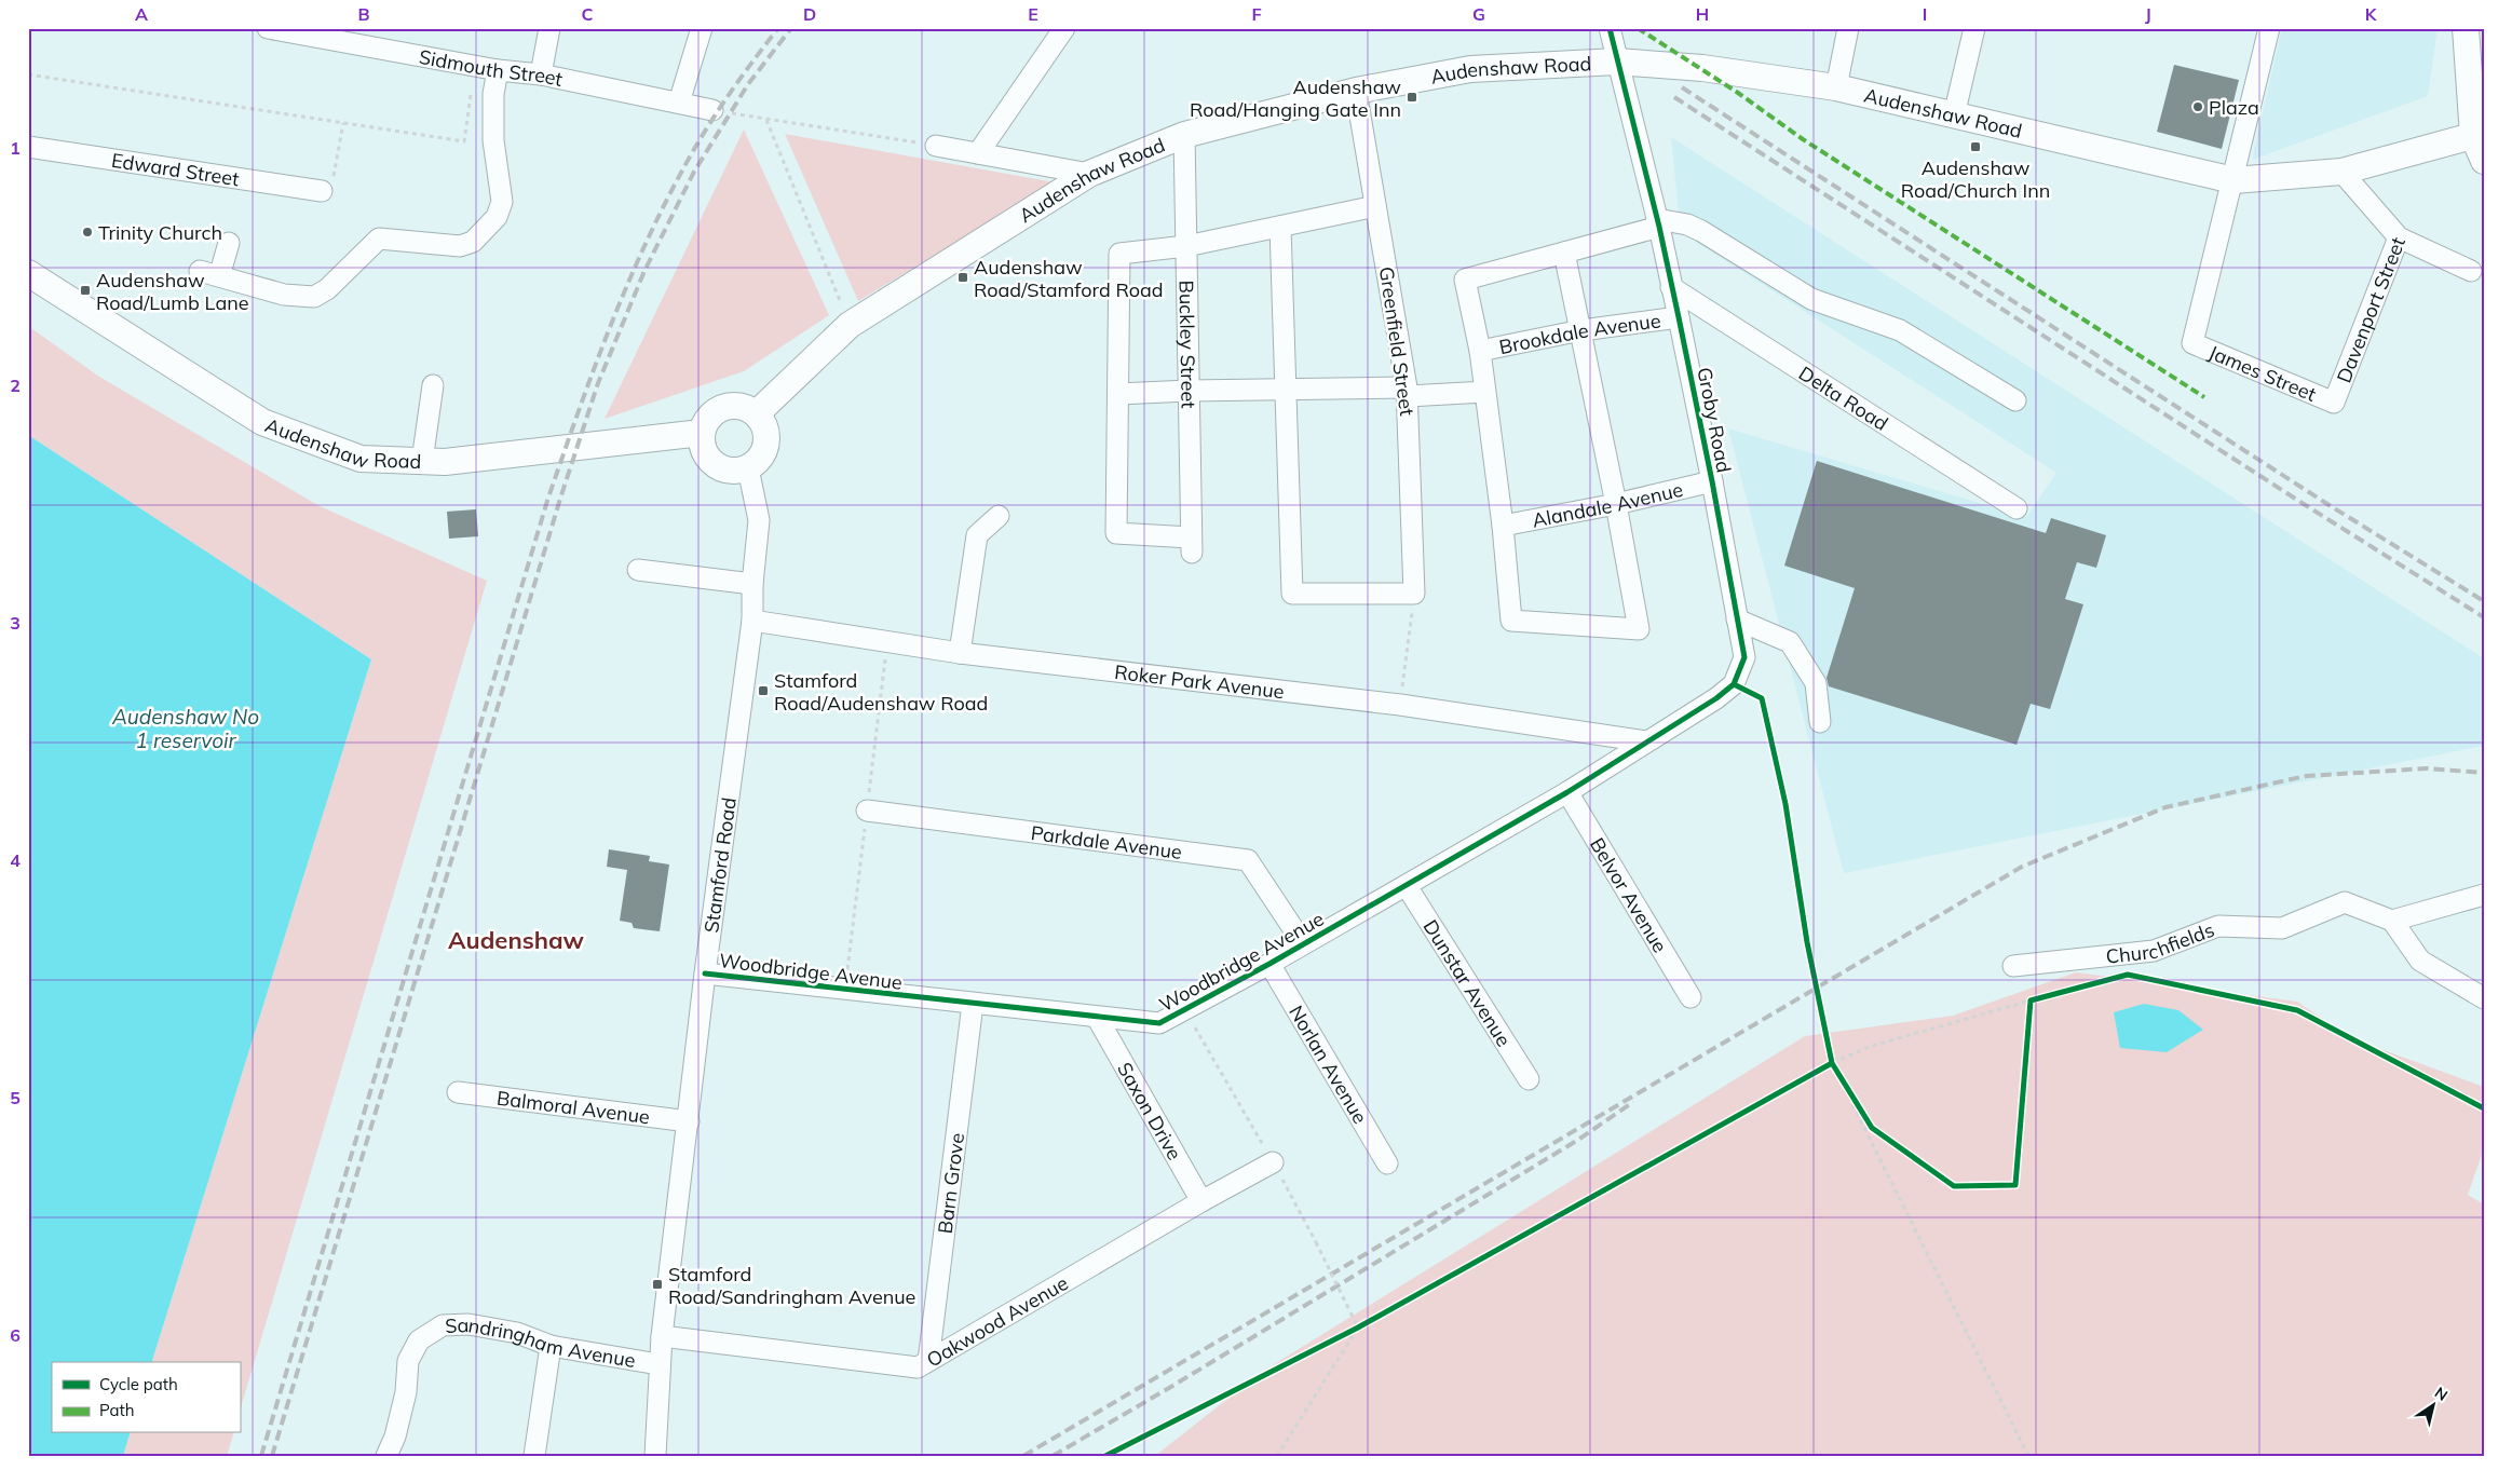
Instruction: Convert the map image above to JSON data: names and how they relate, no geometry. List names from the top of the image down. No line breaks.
{"streets":{"main road":["Audenshaw Road"],"street":["Sidmouth Street","Edward Street","Davenport Street","Brookdale Avenue","Greenfield Street","Buckley Street","James Street","Delta Road","Groby Road","Alandale Avenue","Roker Park Avenue","Parkdale Avenue","Stamford Road","Belvor Avenue","Churchfields","Woodbridge Avenue","Dunstar Avenue","Norlan Avenue","Balmoral Avenue","Saxon Drive","Barn Grove","Oakwood Avenue","Sandringham Avenue"]},"crossings":[["Audenshaw Road","Davenport Street"],["Audenshaw Road","Greenfield Street"],["Audenshaw Road","Buckley Street"],["Audenshaw Road","James Street"],["Audenshaw Road","Groby Road"],["Audenshaw Road","Stamford Road"],["Davenport Street","James Street"],["Brookdale Avenue","Groby Road"],["Delta Road","Groby Road"],["Groby Road","Alandale Avenue"],["Groby Road","Roker Park Avenue"],["Groby Road","Woodbridge Avenue"],["Roker Park Avenue","Stamford Road"],["Roker Park Avenue","Woodbridge Avenue"],["Parkdale Avenue","Woodbridge Avenue"],["Stamford Road","Woodbridge Avenue"],["Stamford Road","Balmoral Avenue"],["Stamford Road","Oakwood Avenue"],["Stamford Road","Sandringham Avenue"],["Belvor Avenue","Woodbridge Avenue"],["Woodbridge Avenue","Dunstar Avenue"],["Woodbridge Avenue","Norlan Avenue"],["Woodbridge Avenue","Saxon Drive"],["Woodbridge Avenue","Barn Grove"],["Saxon Drive","Oakwood Avenue"],["Barn Grove","Oakwood Avenue"]],"districts":["Audenshaw"],"water":["Audenshaw No 1 reservoir"],"places":{"transit":["Audenshaw Road/Hanging Gate Inn","Audenshaw Road/Church Inn","Audenshaw Road/Stamford Road","Audenshaw Road/Lumb Lane","Stamford Road/Audenshaw Road","Stamford Road/Sandringham Avenue"],"other":["Plaza","Trinity Church"]},"legend":["Cycle path","Path"],"north":"top right","grid":{"columns":["A","B","C","D","E","F","G","H","I","J","K"],"rows":["1","2","3","4","5","6"]}}
